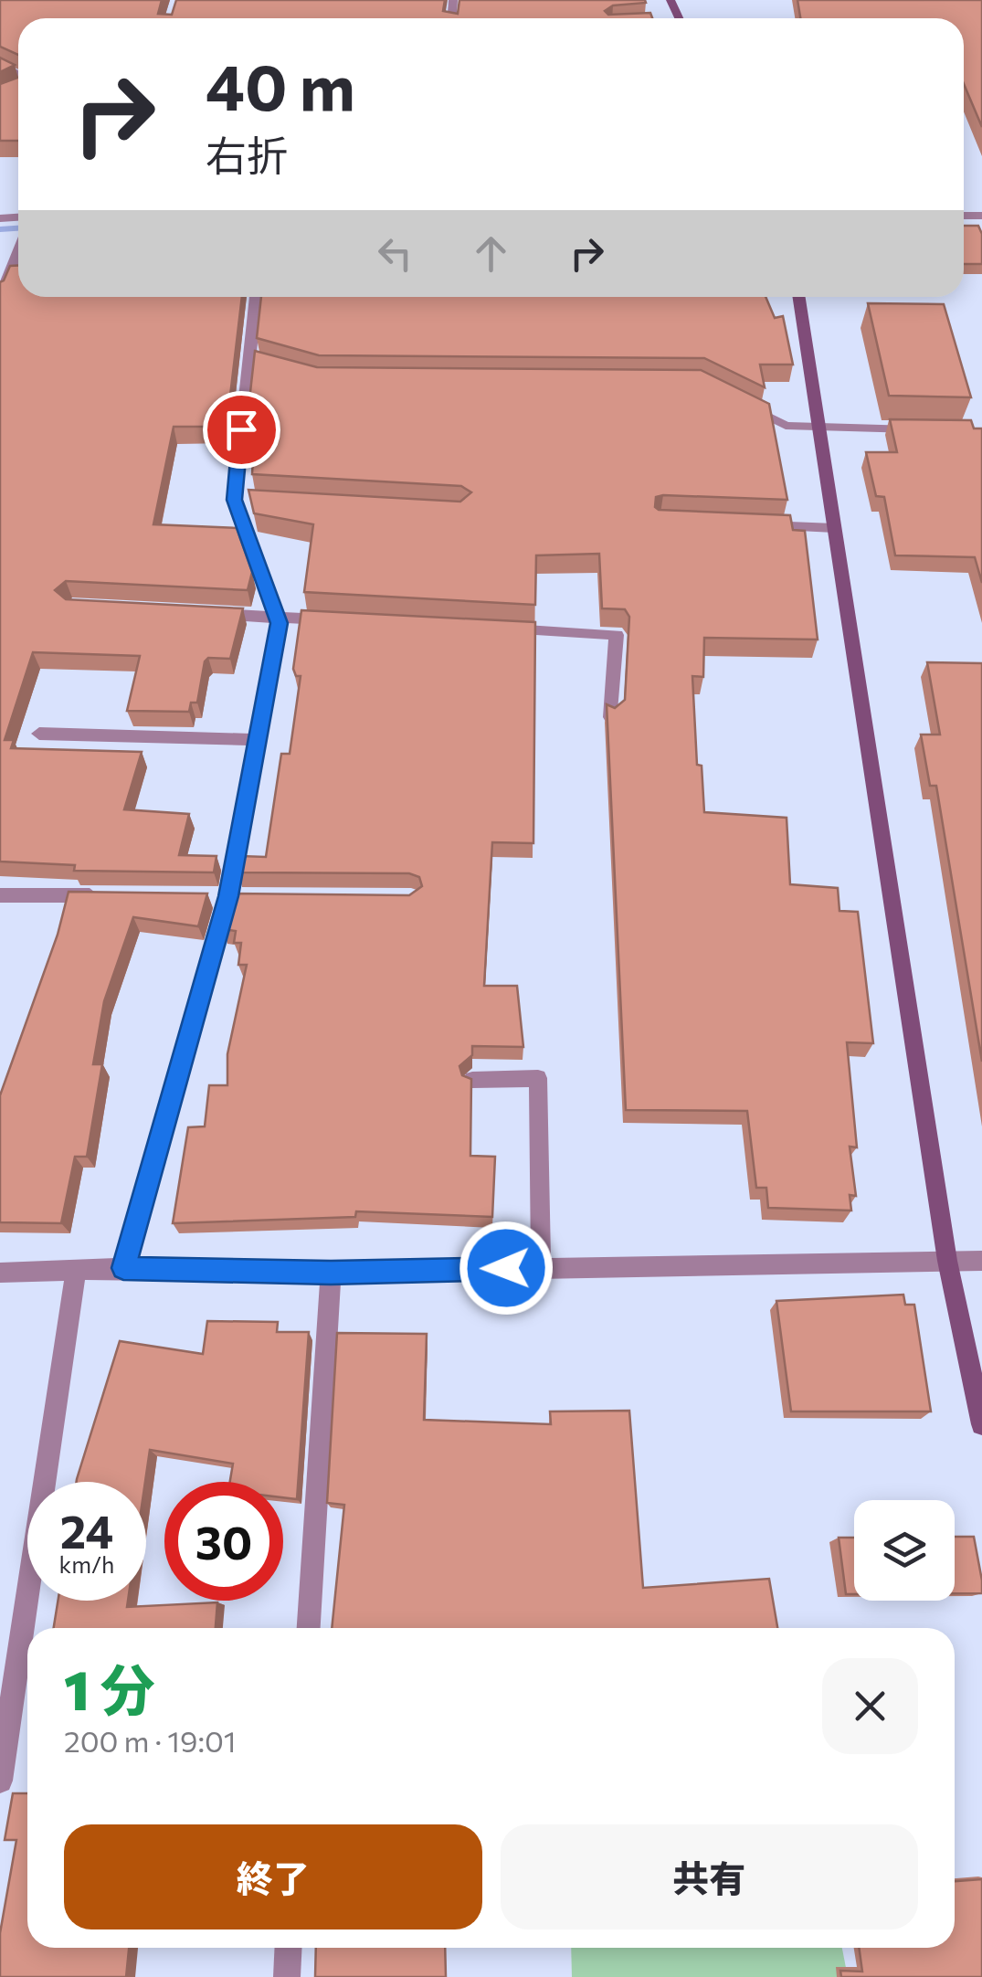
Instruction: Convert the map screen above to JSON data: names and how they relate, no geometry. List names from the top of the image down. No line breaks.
{"page":{"turn":["40 m","右折"],"speed":"24 km/h","limit":"30","heading":["1 分","200 m · 19:01"],"buttons":["終了","共有"]}}
